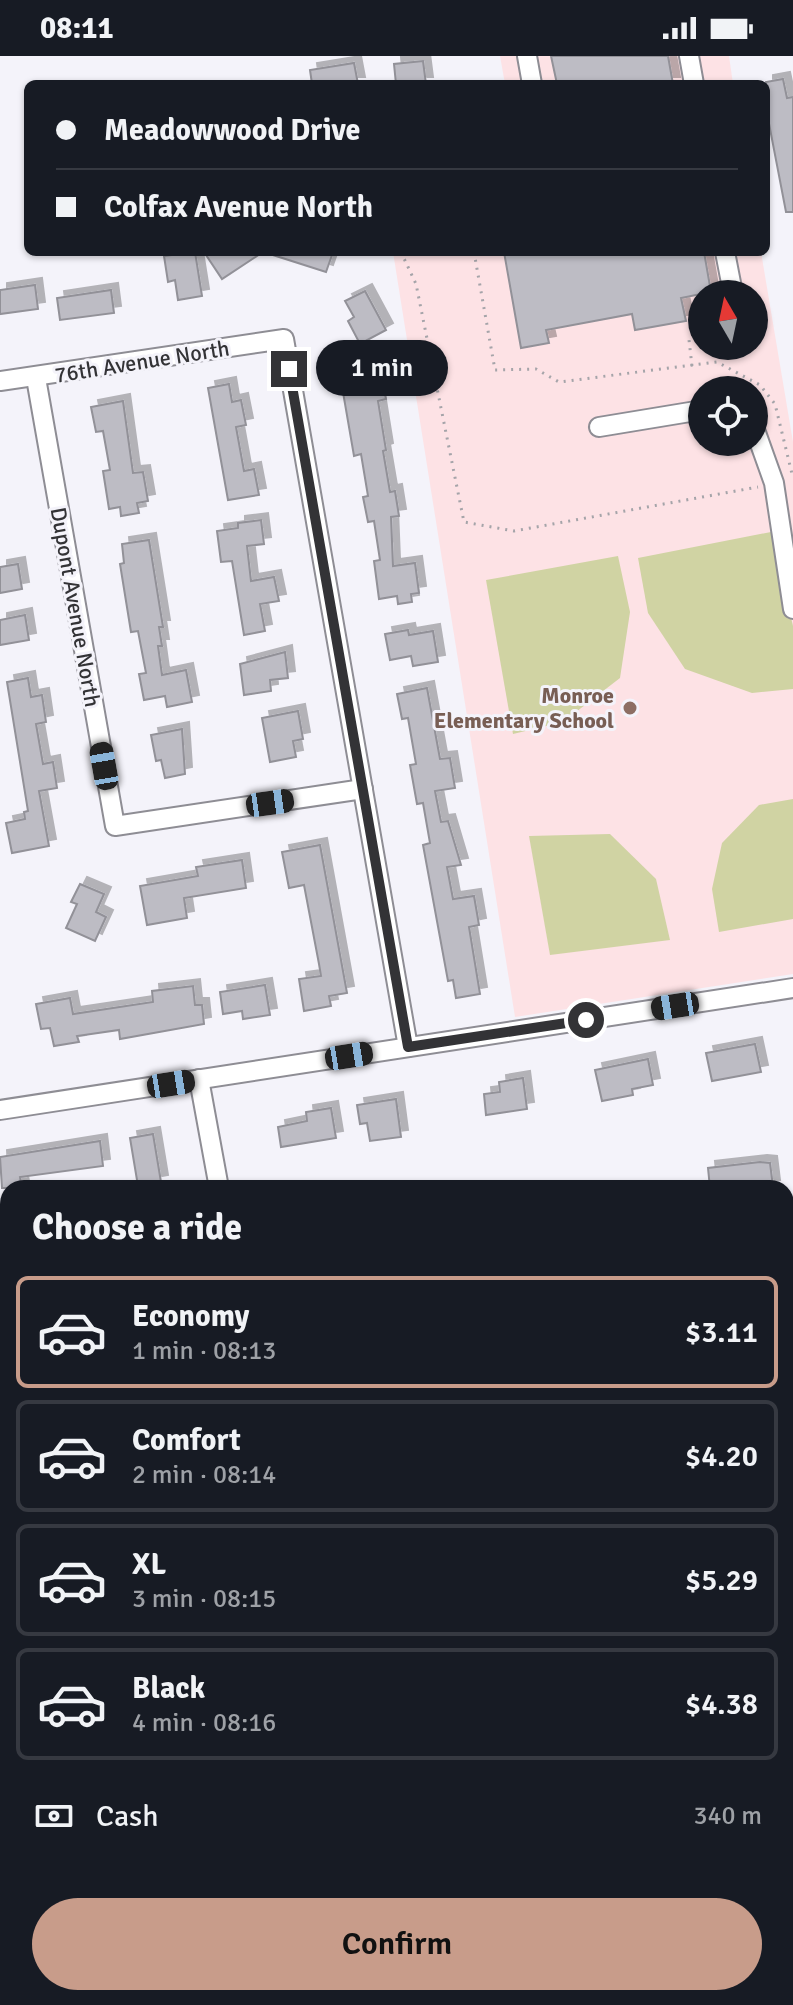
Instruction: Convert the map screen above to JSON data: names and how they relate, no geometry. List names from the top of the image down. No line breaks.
{"streets":{"street":["76th Avenue North","Dupont Avenue North"]},"crossings":[["76th Avenue North","Dupont Avenue North"]],"places":["Monroe Elementary School"],"north":"top","page":{"status":"08:11","banner":["Meadowwood Drive","Colfax Avenue North"],"bubble":"1 min","heading":"Choose a ride","list":[{"name":"Economy","note":"1 min · 08:13","value":"$3.11"},{"name":"Comfort","note":"2 min · 08:14","value":"$4.20"},{"name":"XL","note":"3 min · 08:15","value":"$5.29"},{"name":"Black","note":"4 min · 08:16","value":"$4.38"}],"pay":["Cash","340 m"],"buttons":"Confirm"}}
